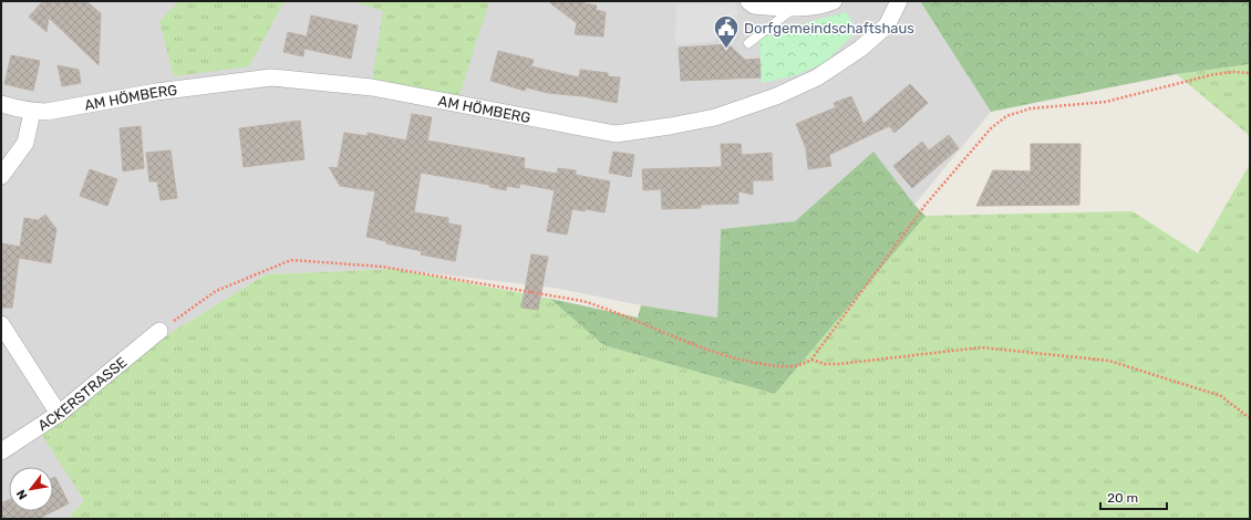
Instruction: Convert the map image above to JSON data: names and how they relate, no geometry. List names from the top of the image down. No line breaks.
{"streets":{"street":["AM HÖMBERG","ACKERSTRASSE"]},"places":{"public building":["Dorfgemeindschaftshaus"]},"scale_bar":"20 m","north":"bottom left"}
